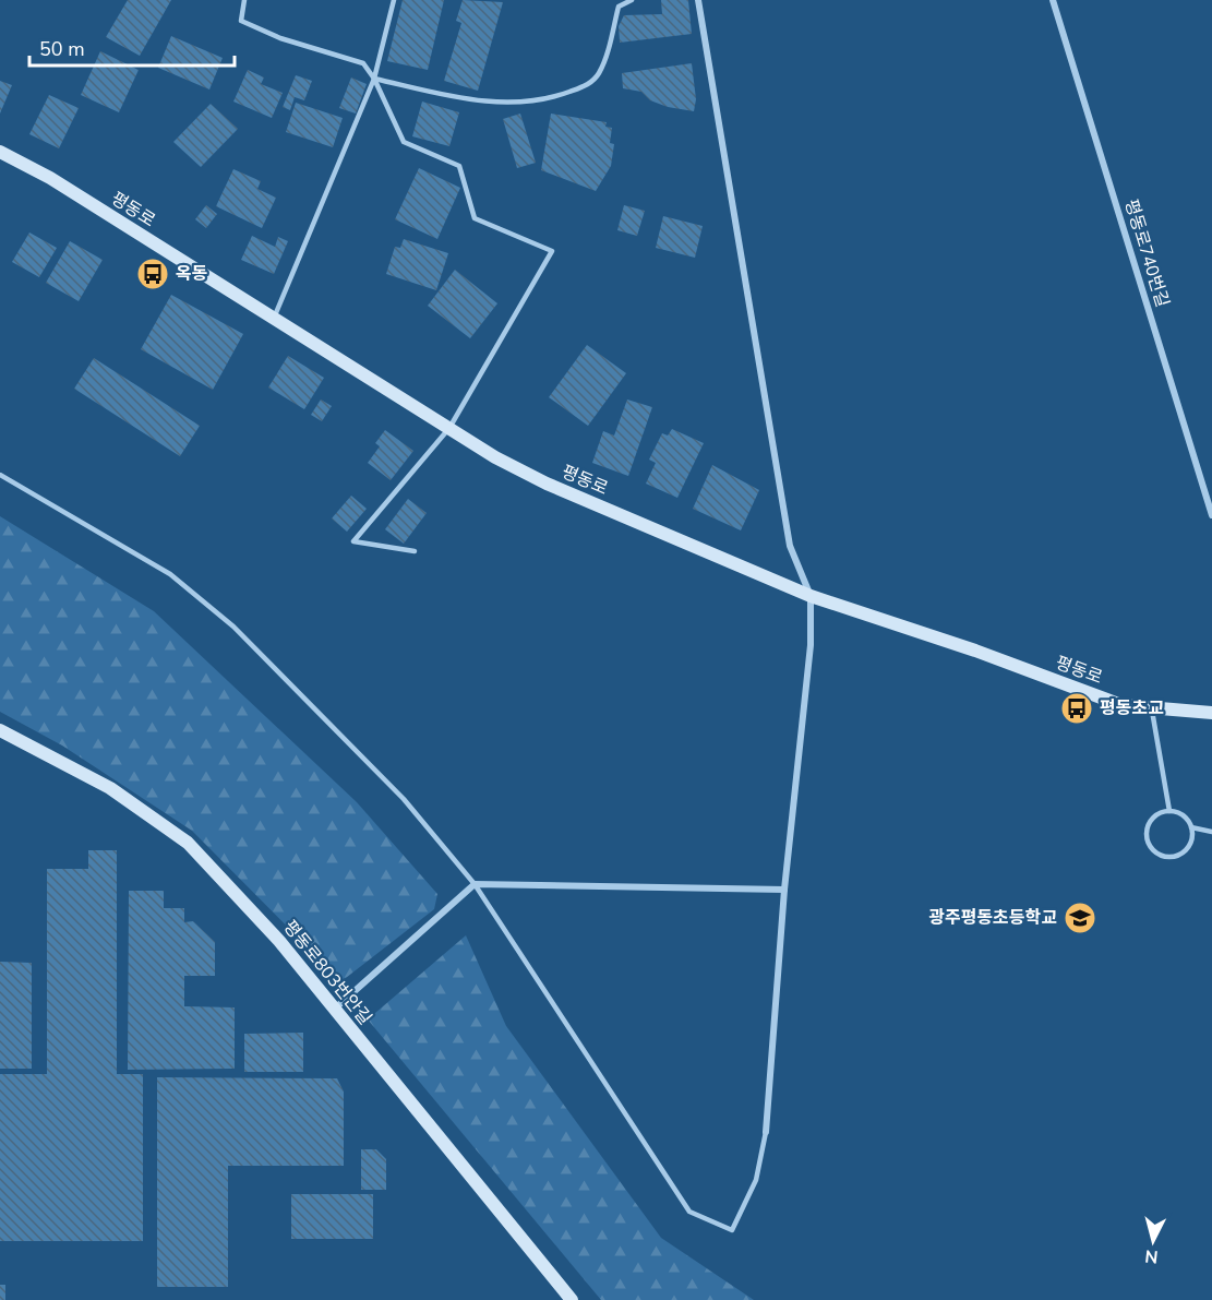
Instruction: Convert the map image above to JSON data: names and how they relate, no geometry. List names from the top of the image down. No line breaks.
{"streets":{"main road":["평동로","평동로803번안길"],"street":["평동로740번길"]},"places":{"bus stop":["옥동","평동초교"],"school or university":["광주평동초등학교"]},"scale_bar":"50 m","north":"bottom"}
